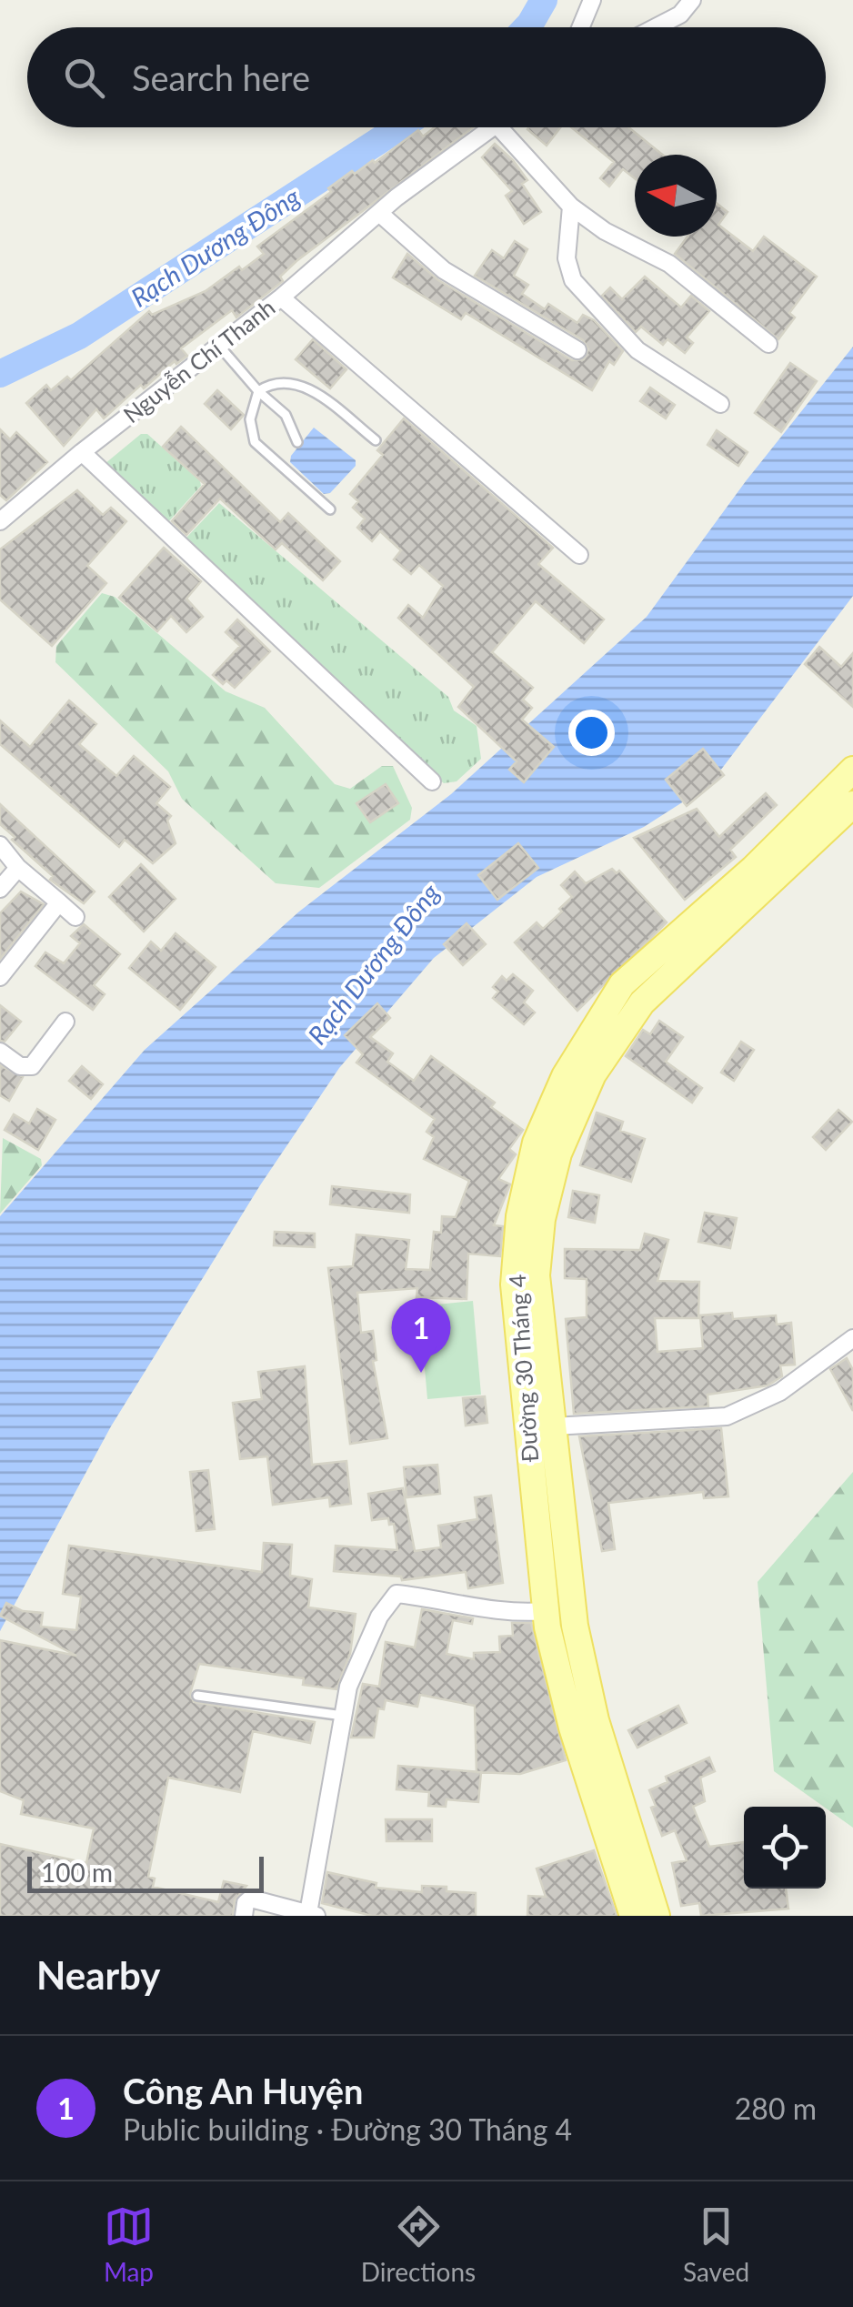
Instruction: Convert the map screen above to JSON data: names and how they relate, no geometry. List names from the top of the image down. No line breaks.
{"streets":{"main road":["Đường 30 Tháng 4"],"street":["Nguyễn Chí Thanh"]},"water":["Rạch Dương Đông"],"scale_bar":"100 m","north":"left","page":{"search":"Search here","pins":"1","scale":"100 m","heading":"Nearby","list":[{"mark":"1","name":"Công An Huyện","note":"Public building · Đường 30 Tháng 4","value":"280 m"}],"nav":["Map","Directions","Saved"]}}
